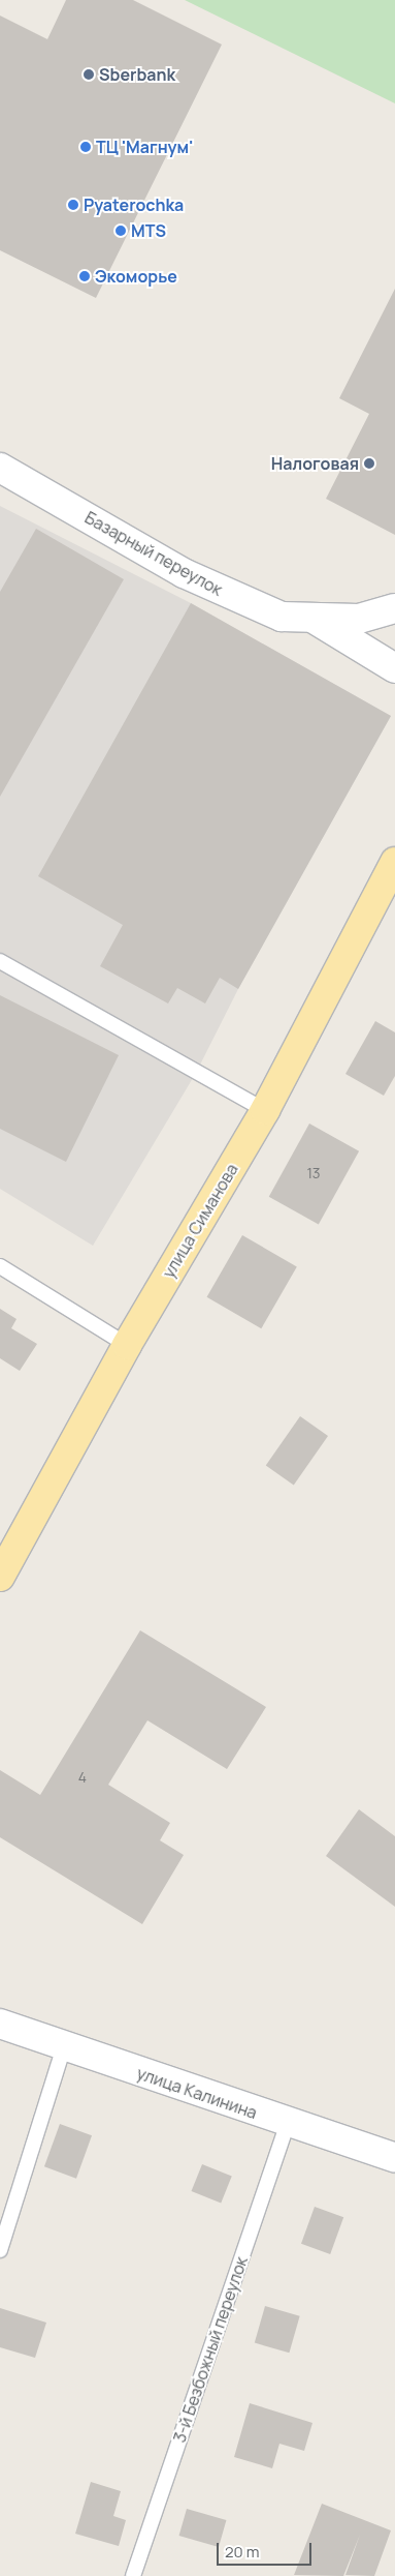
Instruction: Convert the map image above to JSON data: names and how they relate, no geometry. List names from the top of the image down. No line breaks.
{"streets":{"main road":["Базарный переулок","улица Симанова","улица Калинина"],"lane":["3-й Безбожный переулок"]},"crossings":[["улица Калинина","3-й Безбожный переулок"]],"places":["Sberbank","ТЦ 'Магнум'","Pyaterochka","MTS","Экоморье","Налоговая"],"house_numbers":["13","4"],"scale_bar":"20 m"}
